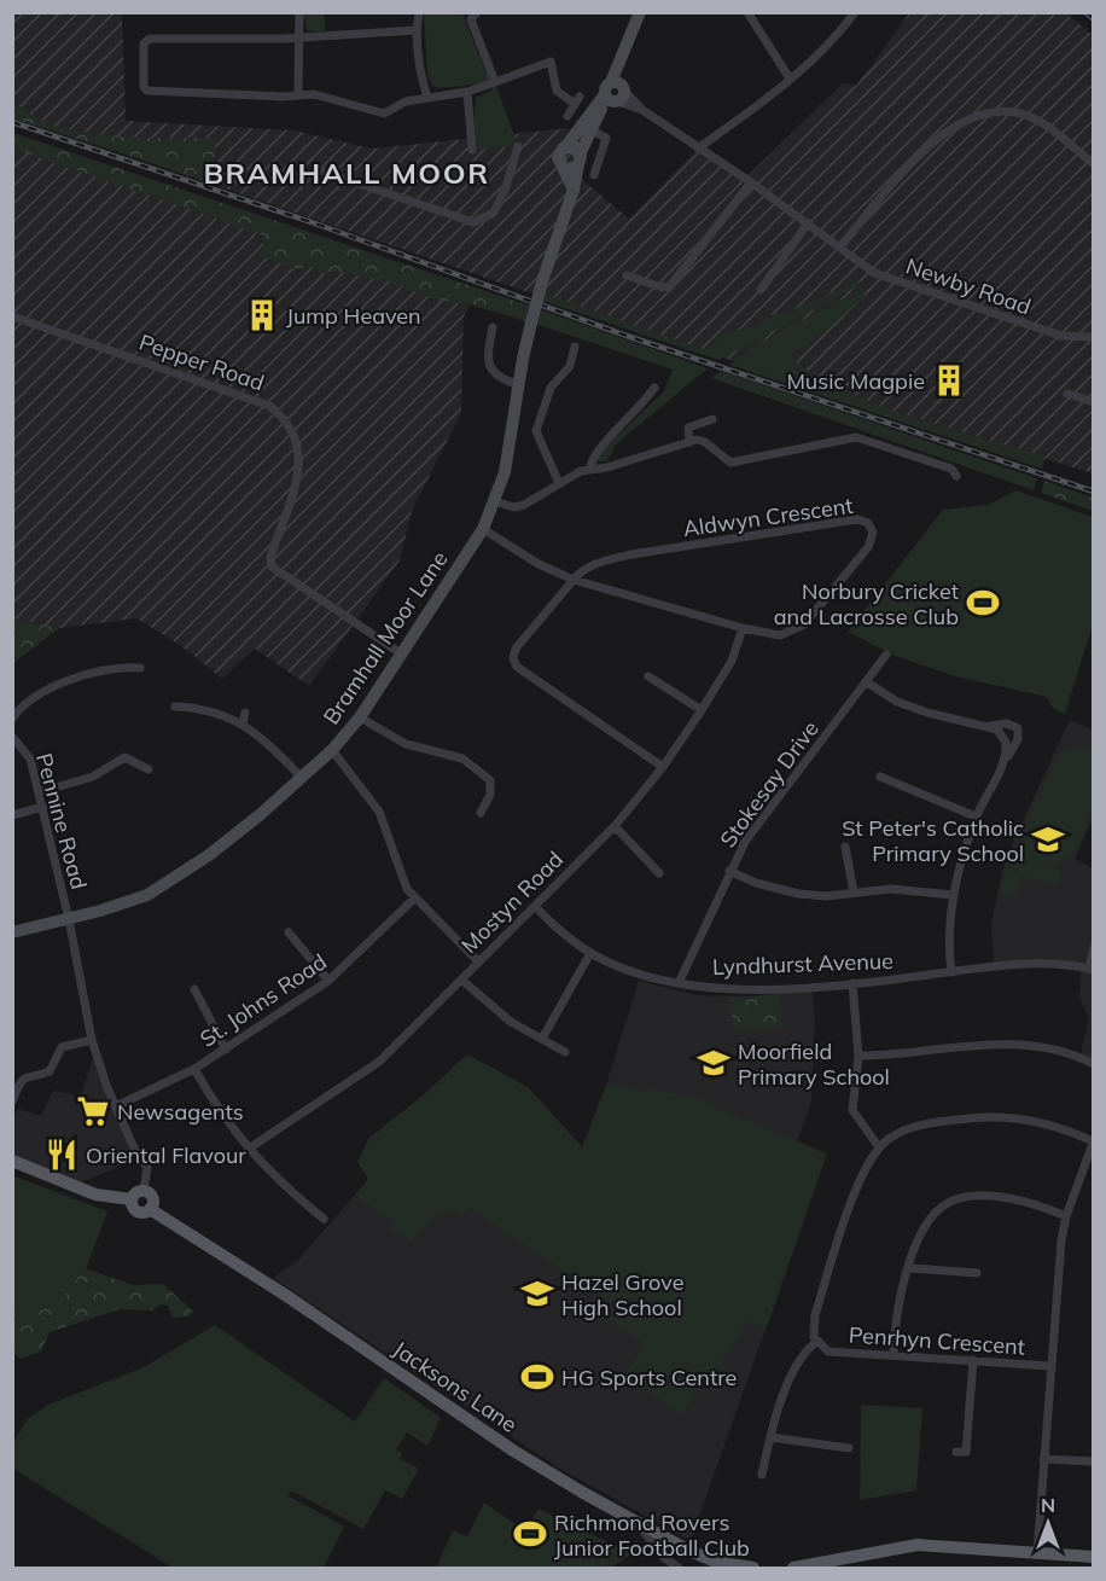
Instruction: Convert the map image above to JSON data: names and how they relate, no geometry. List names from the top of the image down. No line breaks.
{"streets":{"main road":["Jacksons Lane"],"street":["Newby Road","Pepper Road","Aldwyn Crescent","Bramhall Moor Lane","Stokesay Drive","Pennine Road","Mostyn Road","Lyndhurst Avenue","St. Johns Road","Penrhyn Crescent"]},"crossings":[["Newby Road","Bramhall Moor Lane"],["Pepper Road","Bramhall Moor Lane"],["Aldwyn Crescent","Bramhall Moor Lane"],["Aldwyn Crescent","Mostyn Road"],["Bramhall Moor Lane","Pennine Road"],["Stokesay Drive","Lyndhurst Avenue"],["Pennine Road","St. Johns Road"],["Pennine Road","Jacksons Lane"],["Mostyn Road","Lyndhurst Avenue"]],"districts":["BRAMHALL MOOR"],"places":{"building":["Jump Heaven","Music Magpie"],"sports":["Norbury Cricket and Lacrosse Club","HG Sports Centre","Richmond Rovers Junior Football Club"],"school or university":["St Peter's Catholic Primary School","Moorfield Primary School","Hazel Grove High School"],"supermarket":["Newsagents"],"restaurant":["Oriental Flavour"]},"north":"top"}
